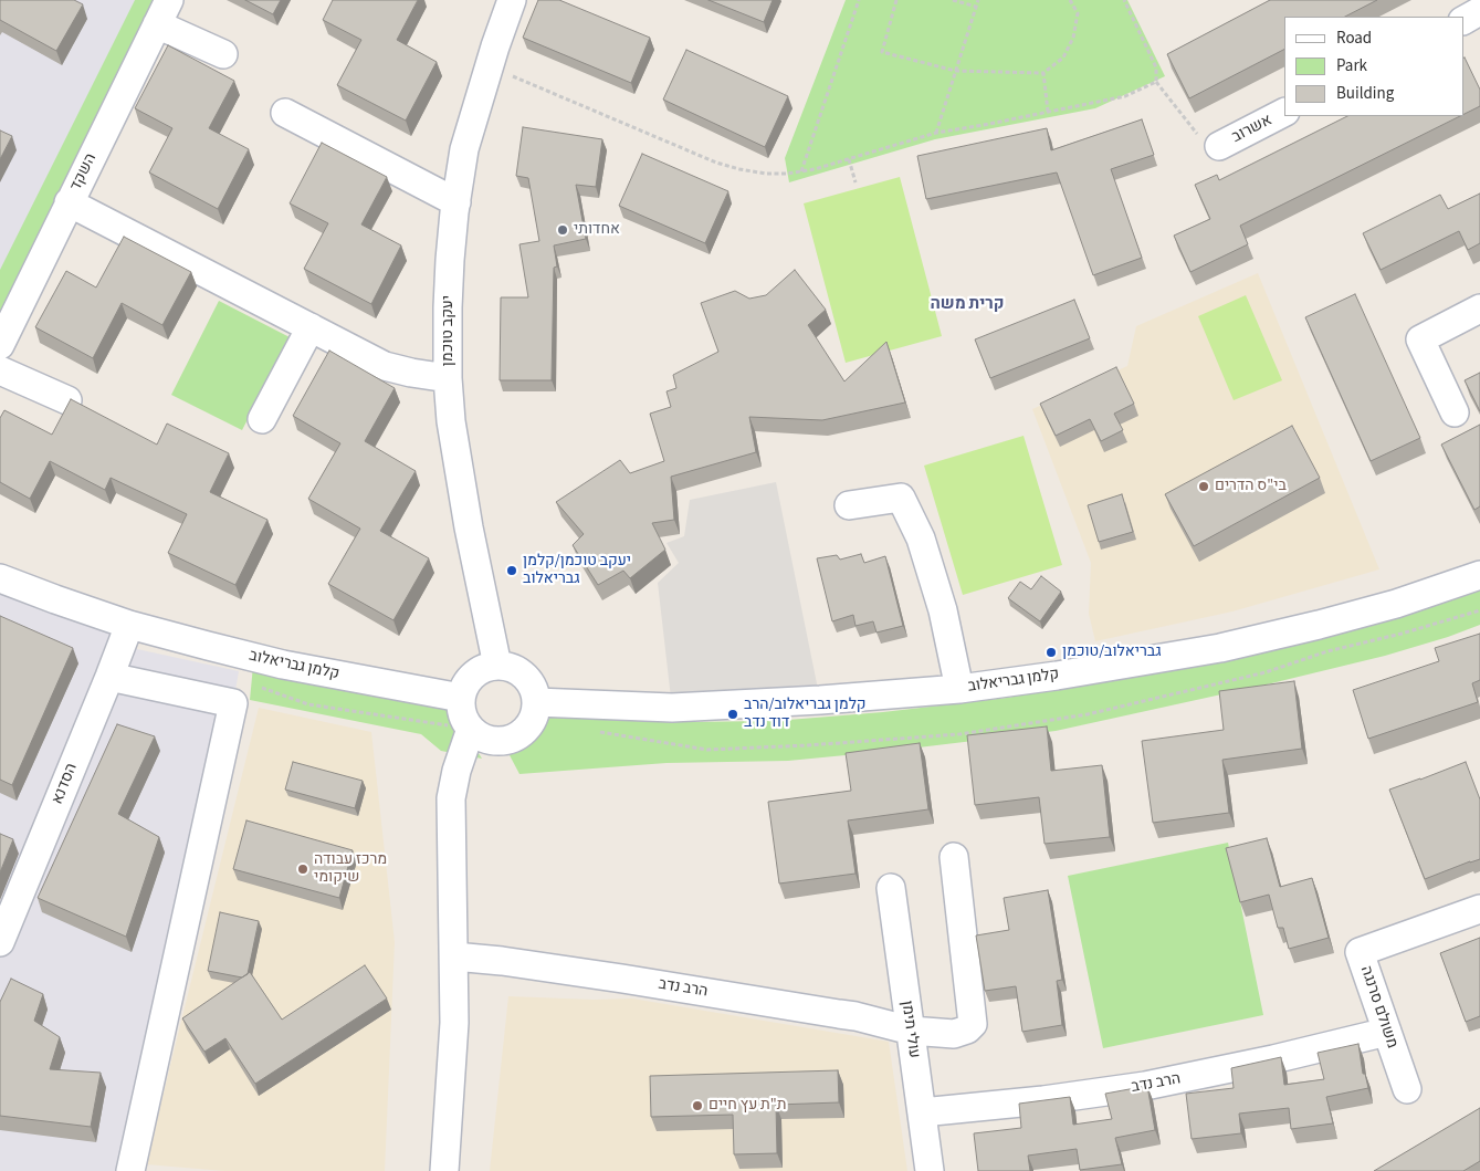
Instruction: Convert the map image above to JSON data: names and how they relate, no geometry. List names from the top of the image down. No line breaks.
{"streets":{"street":["אשרוב","השקד","יעקב טוכמן","קלמן גבריאלוב","הסדנא","הרב נדב","משולם סרנגה","עולי תימן"]},"crossings":[["יעקב טוכמן","קלמן גבריאלוב"],["קלמן גבריאלוב","הסדנא"],["הרב נדב","משולם סרנגה"],["הרב נדב","עולי תימן"]],"districts":["קרית משה"],"places":["אחדותי","בי\"ס הדרים","יעקב טוכמן/קלמן גבריאלוב","גבריאלוב/טוכמן","קלמן גבריאלוב/הרב דוד נדב","מרכז עבודה שיקומי","ת\"ת עץ חיים"],"legend":["Road","Park","Building"]}
